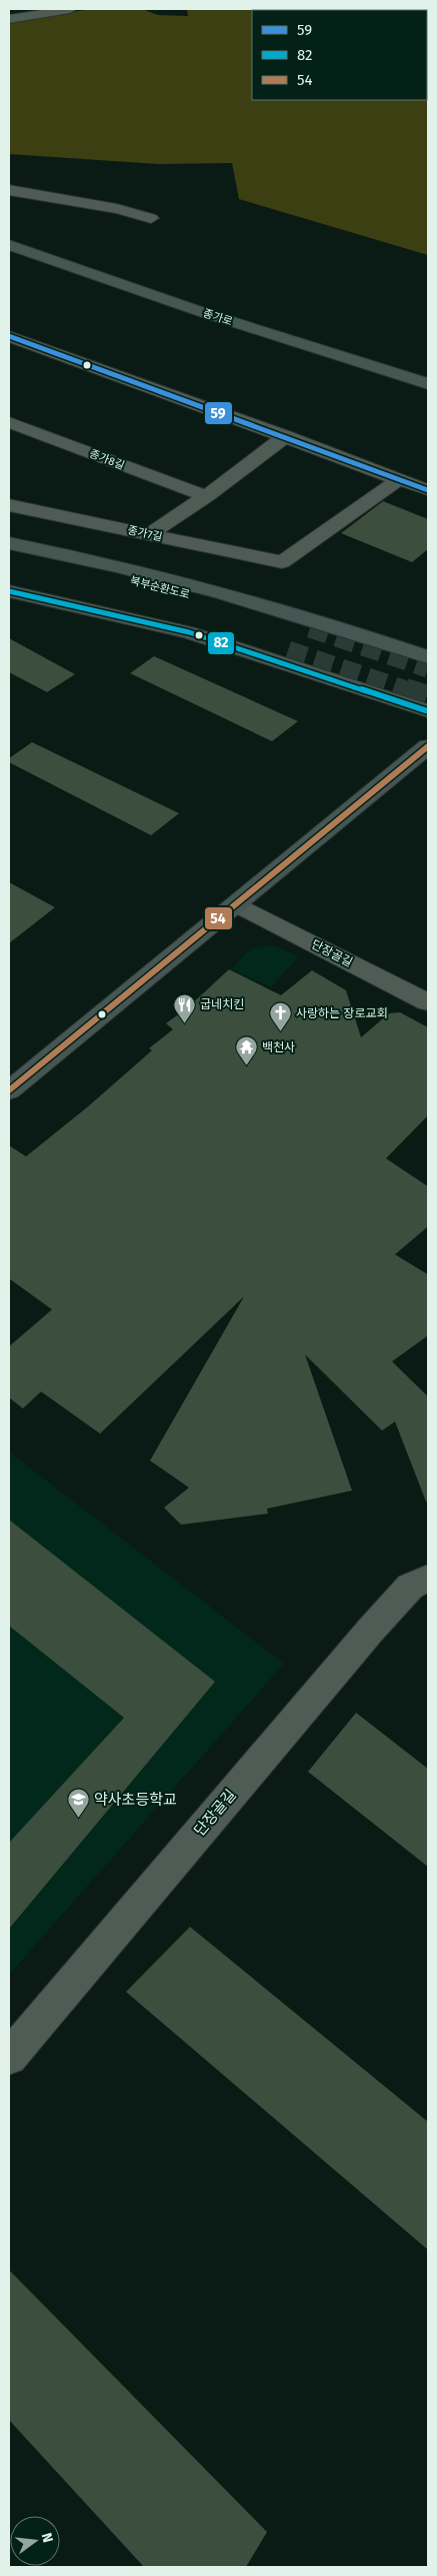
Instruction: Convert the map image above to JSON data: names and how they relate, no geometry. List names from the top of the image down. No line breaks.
{"streets":{"main road":["종가로","북부순환도로"],"street":["종가8길","종가7길","단장골길"]},"places":{"restaurant":["굽네치킨"],"church":["사랑하는 장로교회"],"temple":["백천사"],"school or university":["약사초등학교"]},"lines":["transit line 59","transit line 82","transit line 54"],"legend":["59","82","54"],"north":"right"}
